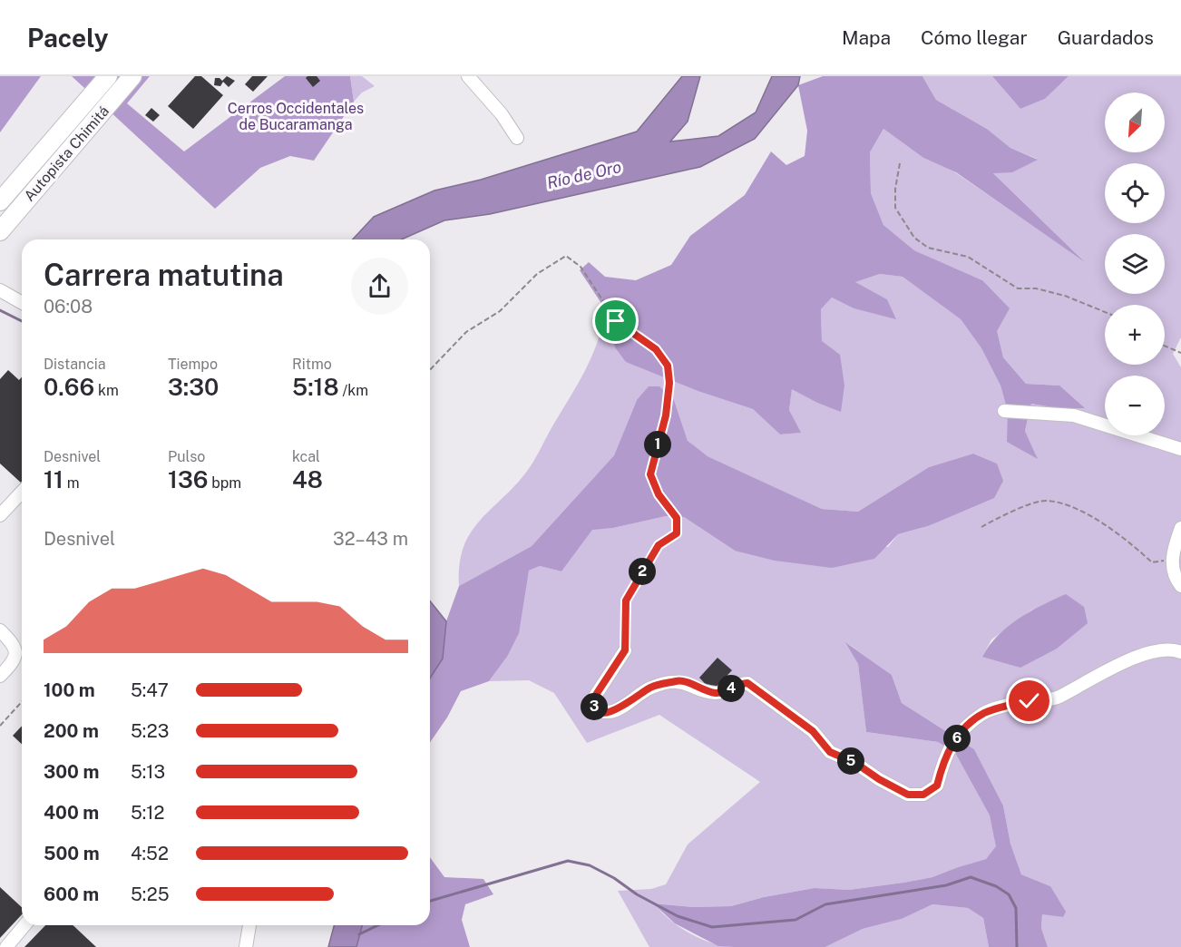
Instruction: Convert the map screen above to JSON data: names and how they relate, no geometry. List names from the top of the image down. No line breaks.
{"streets":{"highway":["Autopista Chimitá"]},"water":["Río de Oro"],"parks":["Cerros Occidentales de Bucaramanga"],"north":"bottom left","page":{"header":"Pacely","nav":["Mapa","Cómo llegar","Guardados"],"map_buttons":["+","−"],"heading":["Carrera matutina","06:08"],"stats":[["Distancia","0.66 km"],["Tiempo","3:30"],["Ritmo","5:18 /km"],["Desnivel","11 m"],["Pulso","136 bpm"],["kcal","48"]],"pins":["1","2","4","3","6","5"],"chart":["Desnivel","32–43 m"],"list":[{"name":"100 m","note":"5:47"},{"name":"200 m","note":"5:23"},{"name":"300 m","note":"5:13"},{"name":"400 m","note":"5:12"},{"name":"500 m","note":"4:52"},{"name":"600 m","note":"5:25"}]}}
